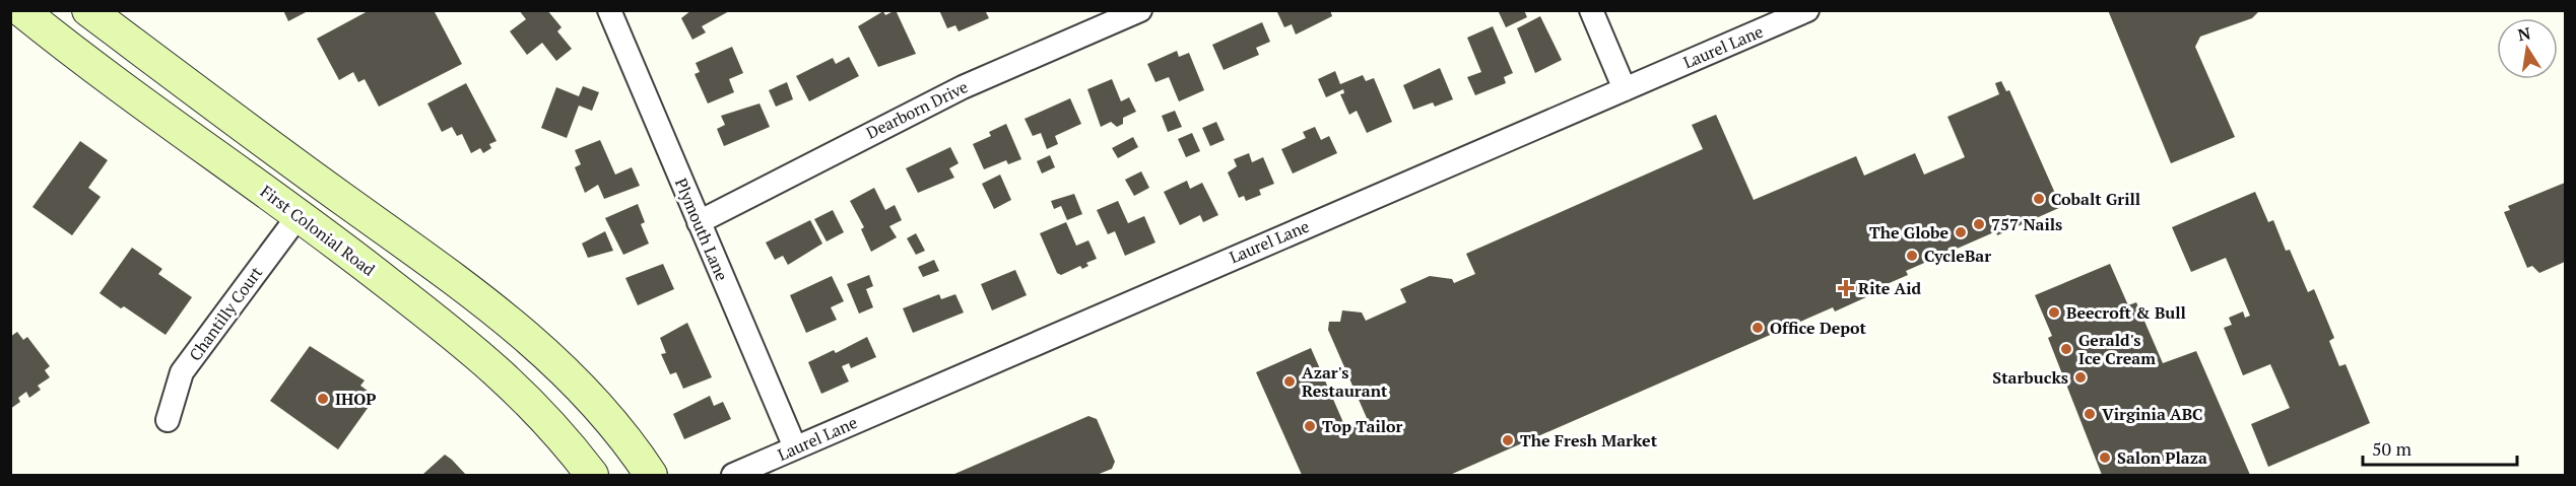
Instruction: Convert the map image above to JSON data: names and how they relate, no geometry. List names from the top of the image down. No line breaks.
{"streets":{"main road":["First Colonial Road"],"street":["Laurel Lane","Dearborn Drive","Plymouth Lane","Chantilly Court"]},"crossings":[["Laurel Lane","Plymouth Lane"],["Dearborn Drive","Plymouth Lane"],["First Colonial Road","Chantilly Court"]],"places":{"other":["Cobalt Grill","757 Nails","The Globe","CycleBar","Beecroft & Bull","Office Depot","Gerald's Ice Cream","Starbucks","Azar's Restaurant","IHOP","Virginia ABC","Top Tailor","The Fresh Market","Salon Plaza"],"health":["Rite Aid"]},"scale_bar":"50 m","north":"top"}
